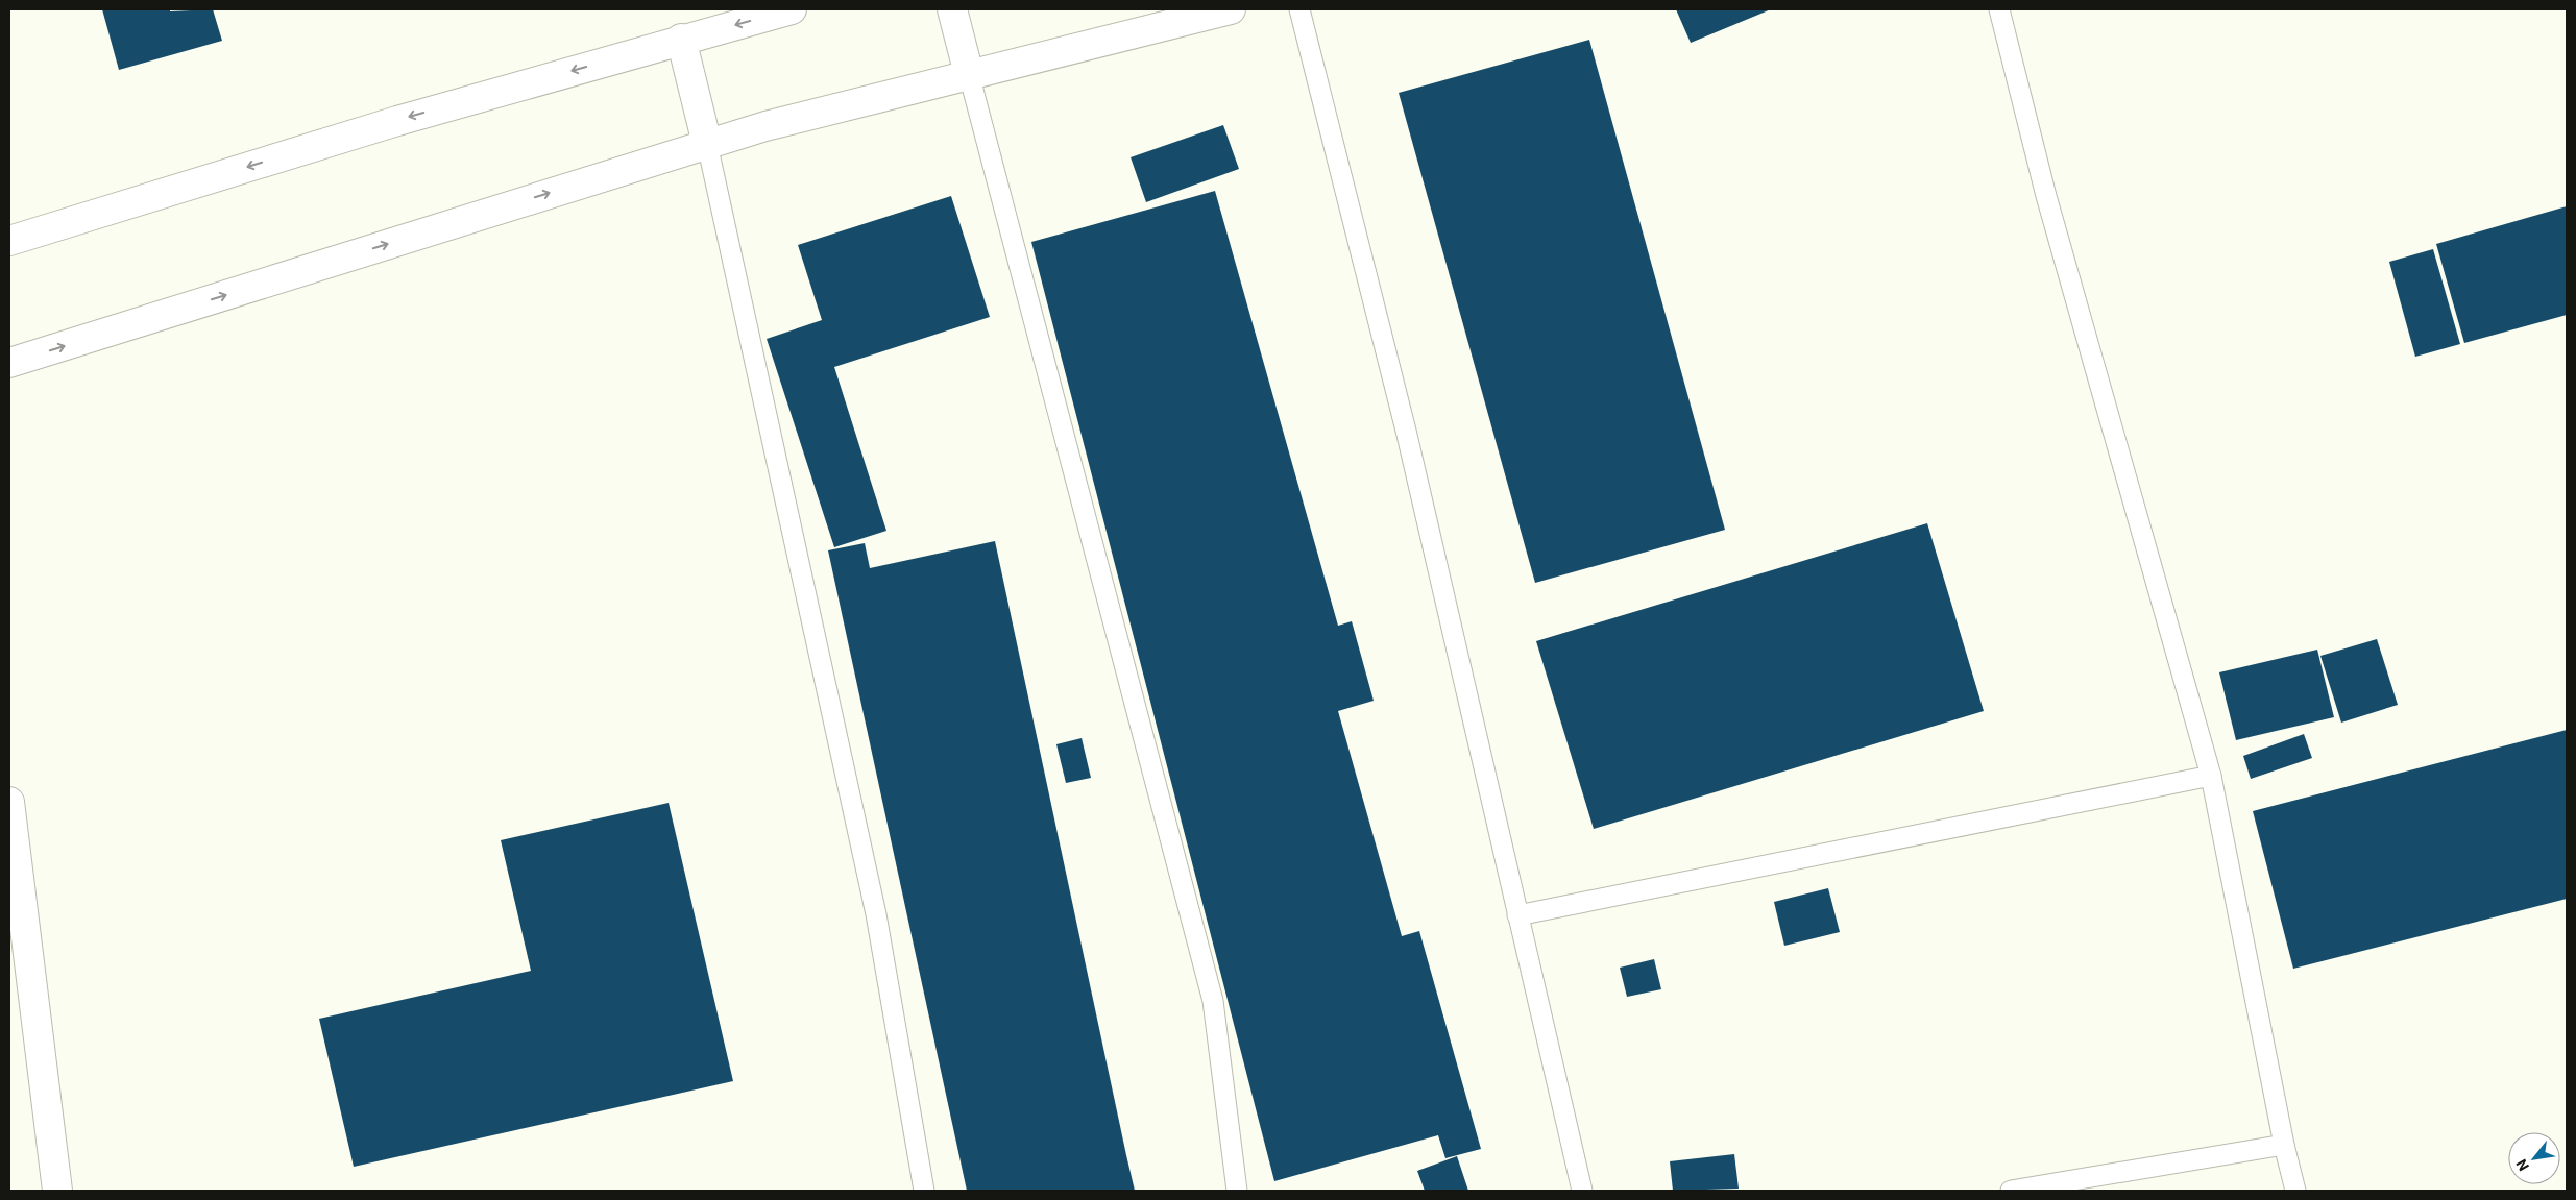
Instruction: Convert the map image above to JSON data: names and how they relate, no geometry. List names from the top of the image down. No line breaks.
{"north":"bottom left"}
